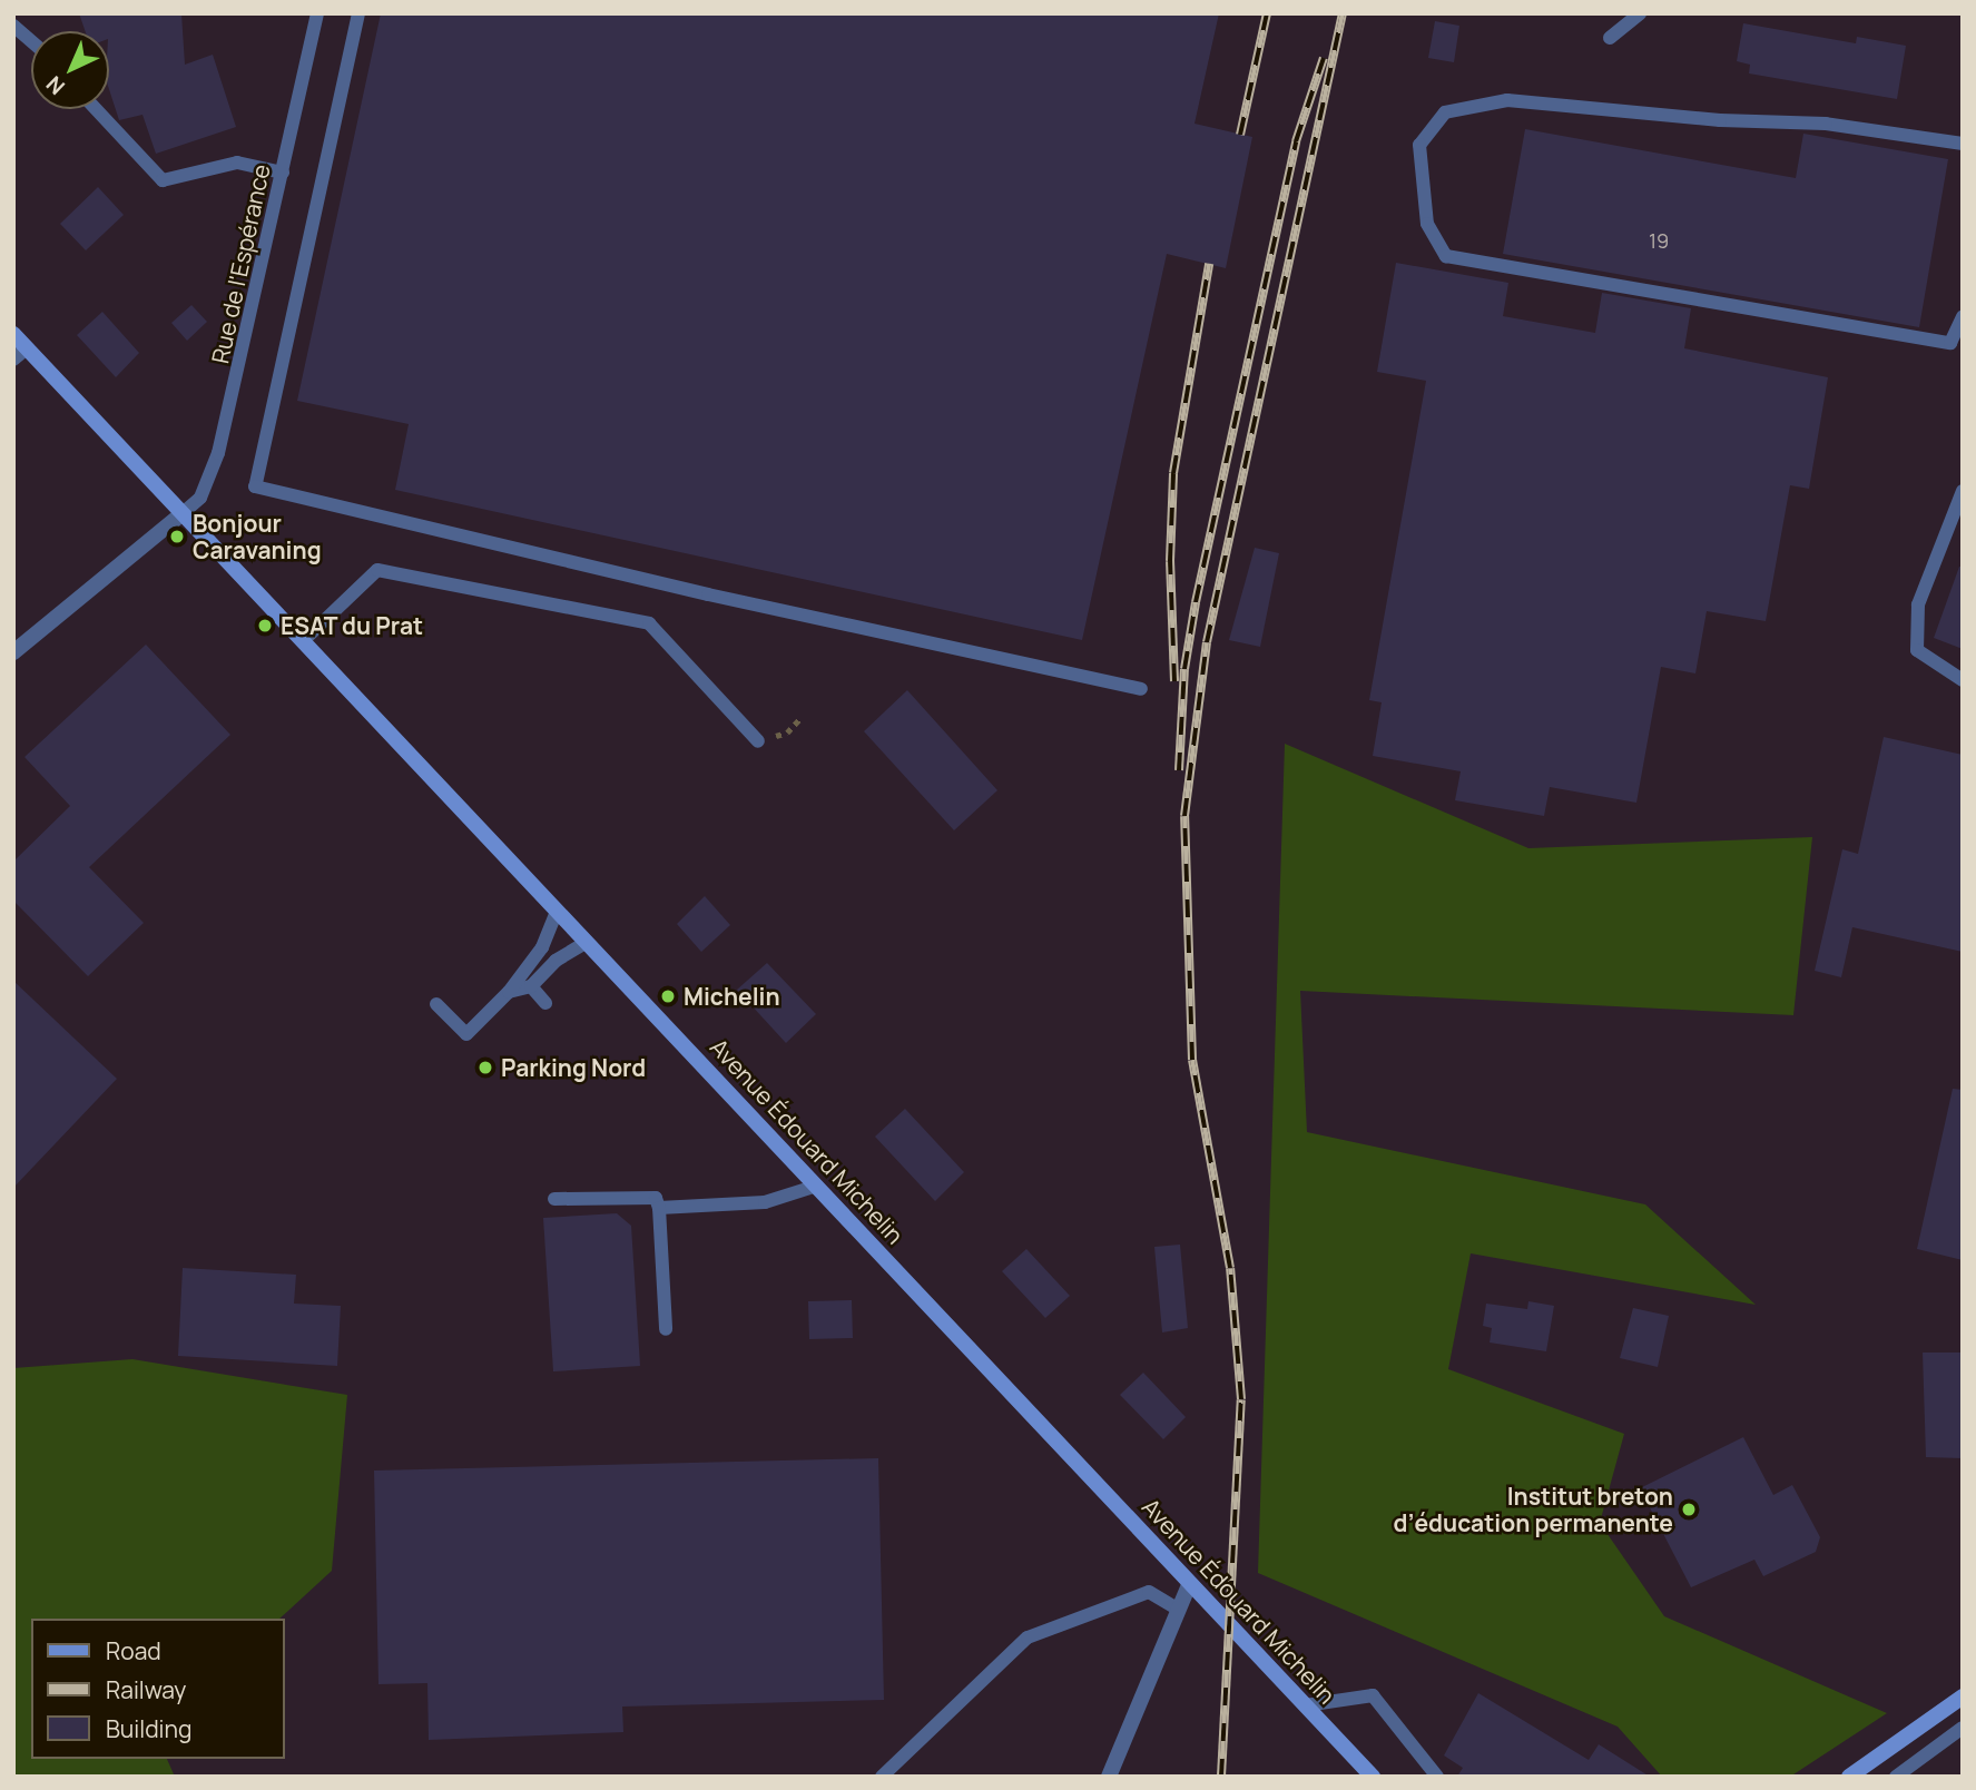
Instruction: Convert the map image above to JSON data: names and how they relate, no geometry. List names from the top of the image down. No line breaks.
{"streets":{"main road":["Avenue Édouard Michelin"],"lane":["Rue de l'Espérance"]},"crossings":[["Rue de l'Espérance","Avenue Édouard Michelin"]],"places":["Bonjour Caravaning","ESAT du Prat","Michelin","Parking Nord","Institut breton d’éducation permanente"],"house_numbers":["19"],"legend":["Road","Railway","Building"],"north":"bottom left"}
